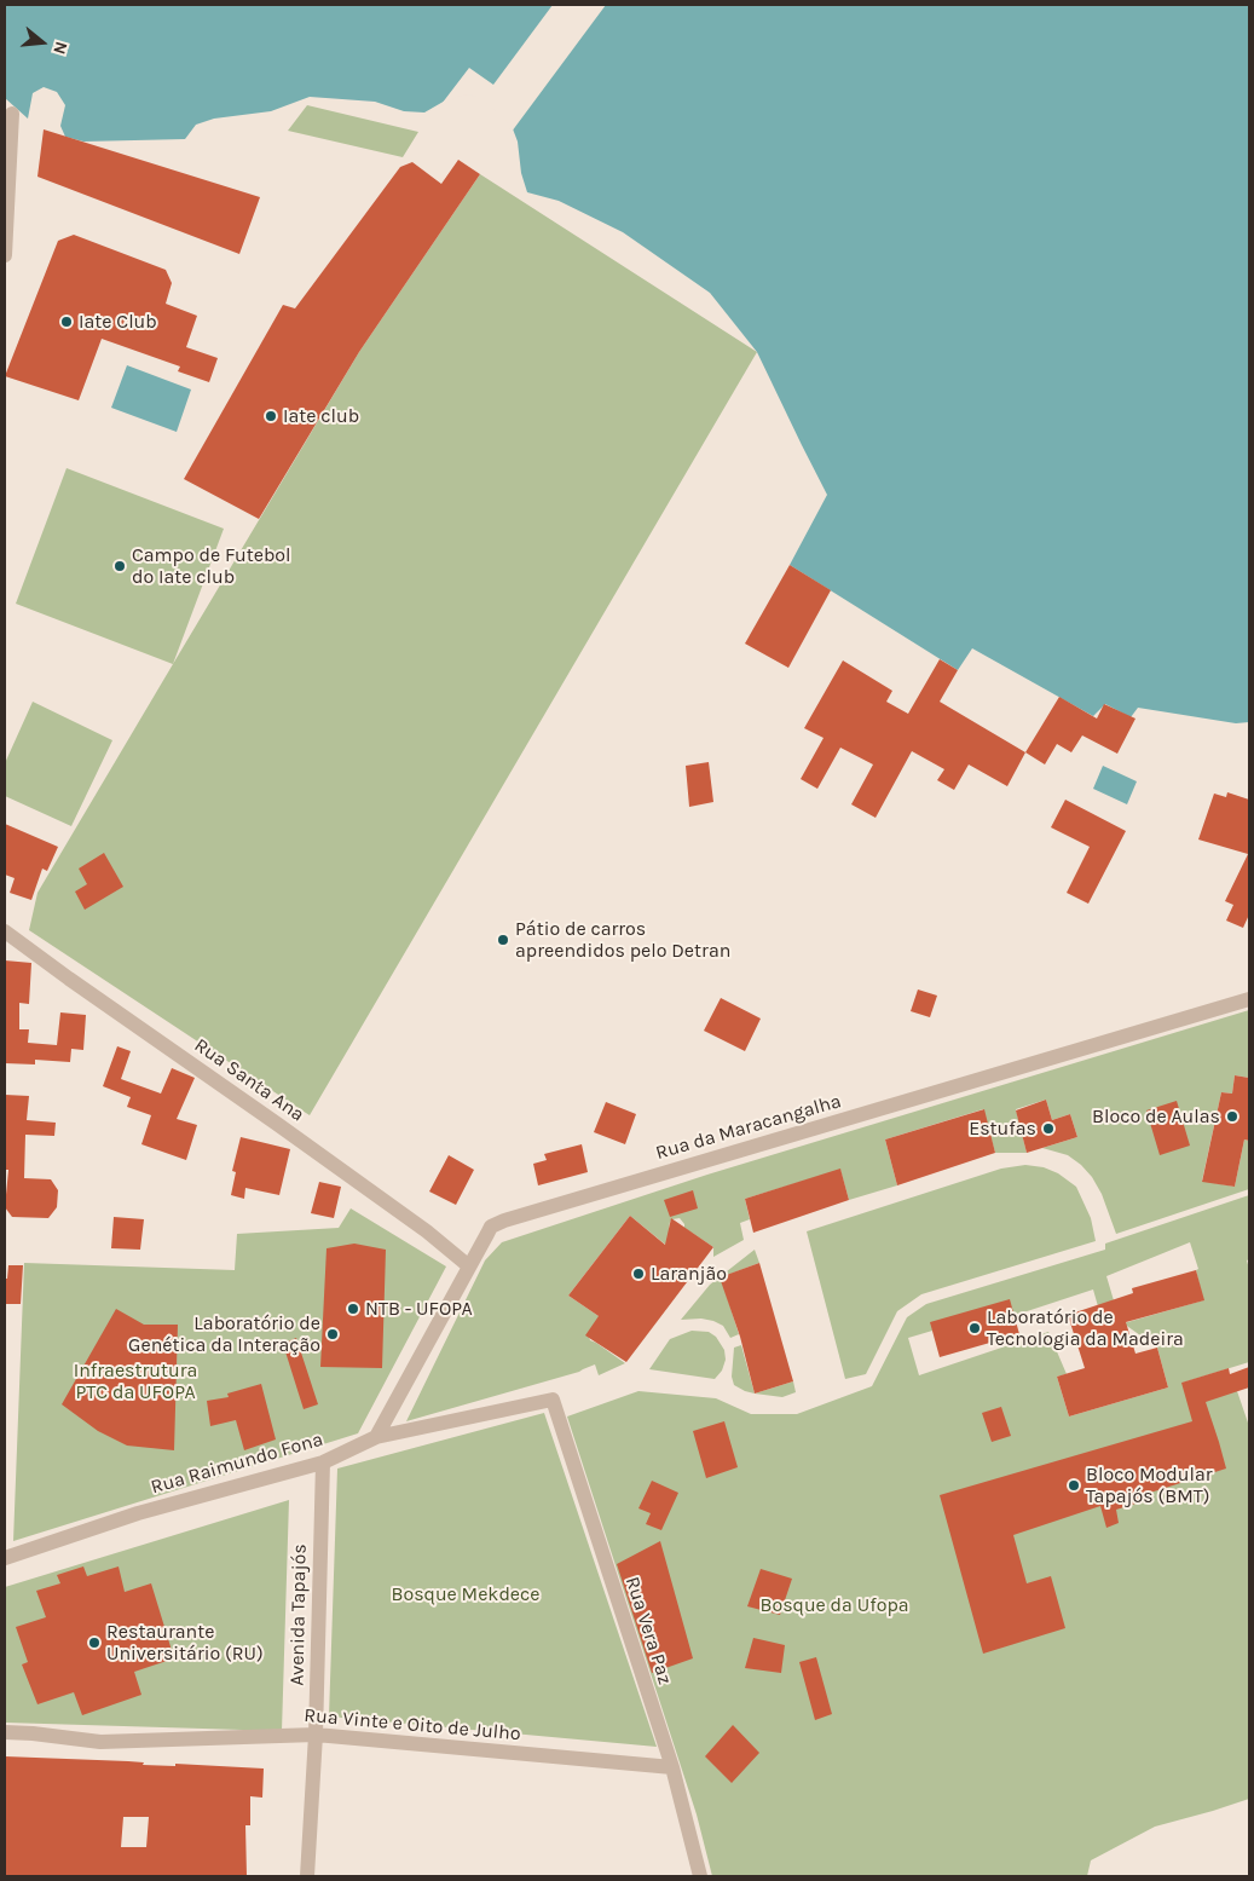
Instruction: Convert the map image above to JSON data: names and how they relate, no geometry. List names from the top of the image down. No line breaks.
{"streets":{"street":["Rua Santa Ana","Rua da Maracangalha","Rua Raimundo Fona","Avenida Tapajós","Rua Vera Paz","Rua Vinte e Oito de Julho"]},"crossings":[["Rua Santa Ana","Rua da Maracangalha"],["Rua da Maracangalha","Rua Raimundo Fona"],["Rua Raimundo Fona","Avenida Tapajós"],["Rua Raimundo Fona","Rua Vera Paz"],["Avenida Tapajós","Rua Vinte e Oito de Julho"],["Rua Vera Paz","Rua Vinte e Oito de Julho"]],"parks":["Infraestrutura PTC da UFOPA","Bosque Mekdece","Bosque da Ufopa"],"places":["Iate Club","Iate club","Campo de Futebol do Iate club","Pátio de carros apreendidos pelo Detran","Bloco de Aulas","Estufas","Laranjão","NTB - UFOPA","Laboratório de Tecnologia da Madeira","Laboratório de Genética da Interação","Bloco Modular Tapajós (BMT)","Restaurante Universitário (RU)"],"north":"right"}
